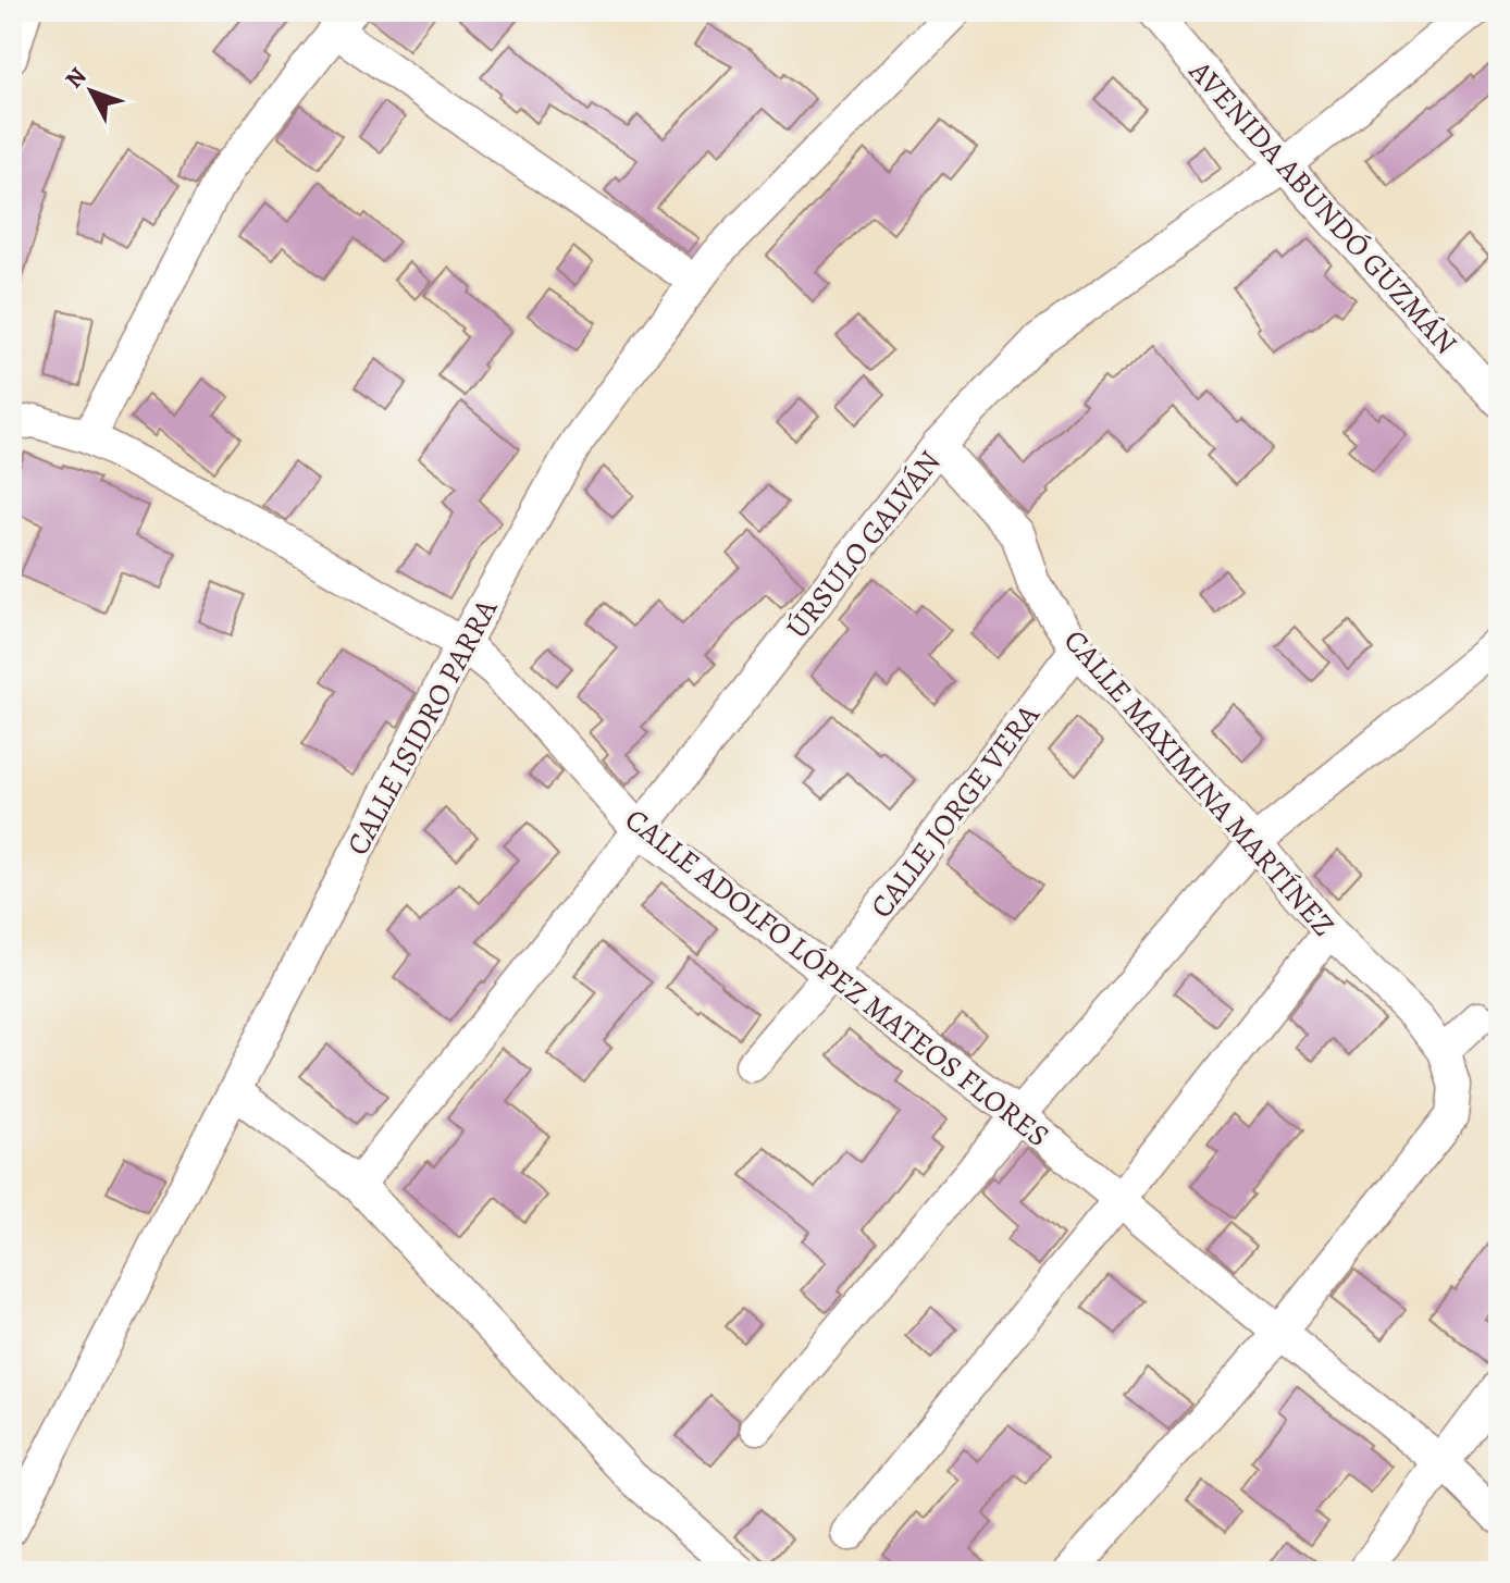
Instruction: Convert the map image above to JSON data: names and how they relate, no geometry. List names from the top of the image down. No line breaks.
{"streets":{"street":["AVENIDA ABUNDÓ GUZMÁN","ÚRSULO GALVÁN","CALLE ISIDRO PARRA","CALLE MAXIMINA MARTÍNEZ","CALLE JORGE VERA","CALLE ADOLFO LÓPEZ MATEOS FLORES"]},"crossings":[["AVENIDA ABUNDÓ GUZMÁN","ÚRSULO GALVÁN"],["ÚRSULO GALVÁN","CALLE MAXIMINA MARTÍNEZ"],["ÚRSULO GALVÁN","CALLE ADOLFO LÓPEZ MATEOS FLORES"],["CALLE ISIDRO PARRA","CALLE ADOLFO LÓPEZ MATEOS FLORES"],["CALLE MAXIMINA MARTÍNEZ","CALLE JORGE VERA"],["CALLE MAXIMINA MARTÍNEZ","CALLE ADOLFO LÓPEZ MATEOS FLORES"],["CALLE JORGE VERA","CALLE ADOLFO LÓPEZ MATEOS FLORES"]],"north":"top left"}
